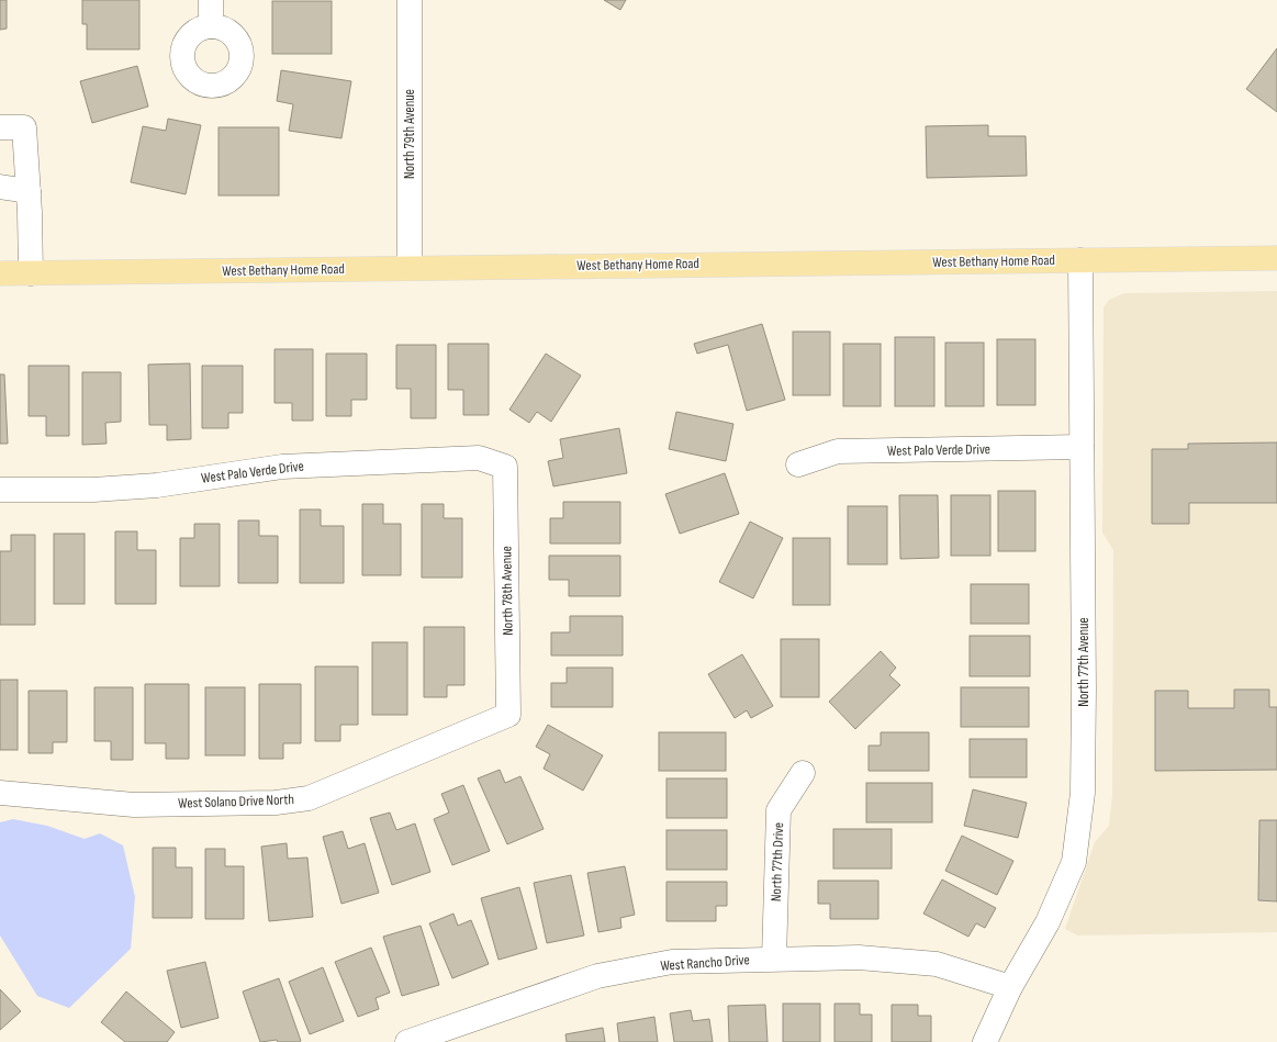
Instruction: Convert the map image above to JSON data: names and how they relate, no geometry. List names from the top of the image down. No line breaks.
{"streets":{"main road":["West Bethany Home Road"],"street":["North 79th Avenue","West Palo Verde Drive","North 78th Avenue","North 77th Avenue","West Solano Drive North","North 77th Drive","West Rancho Drive"]},"crossings":[["North 79th Avenue","West Bethany Home Road"],["West Bethany Home Road","North 77th Avenue"],["West Palo Verde Drive","North 78th Avenue"],["West Palo Verde Drive","North 77th Avenue"],["North 78th Avenue","West Solano Drive North"],["North 77th Avenue","West Rancho Drive"],["North 77th Drive","West Rancho Drive"]]}
